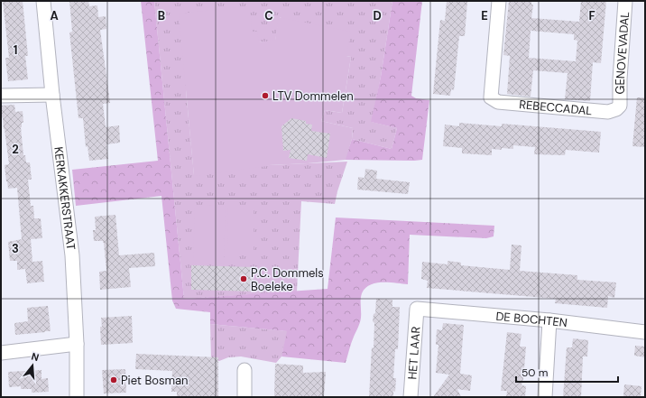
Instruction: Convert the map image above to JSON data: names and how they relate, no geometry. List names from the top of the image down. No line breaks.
{"streets":{"street":["GENOVEVADAL","REBECCADAL","KERKAKKERSTRAAT","DE BOCHTEN","HET LAAR"]},"crossings":[["GENOVEVADAL","REBECCADAL"],["DE BOCHTEN","HET LAAR"]],"places":["LTV Dommelen","P.C. Dommels Boeleke","Piet Bosman"],"scale_bar":"50 m","north":"top","grid":{"columns":["A","B","C","D","E","F"],"rows":["1","2","3"]}}
